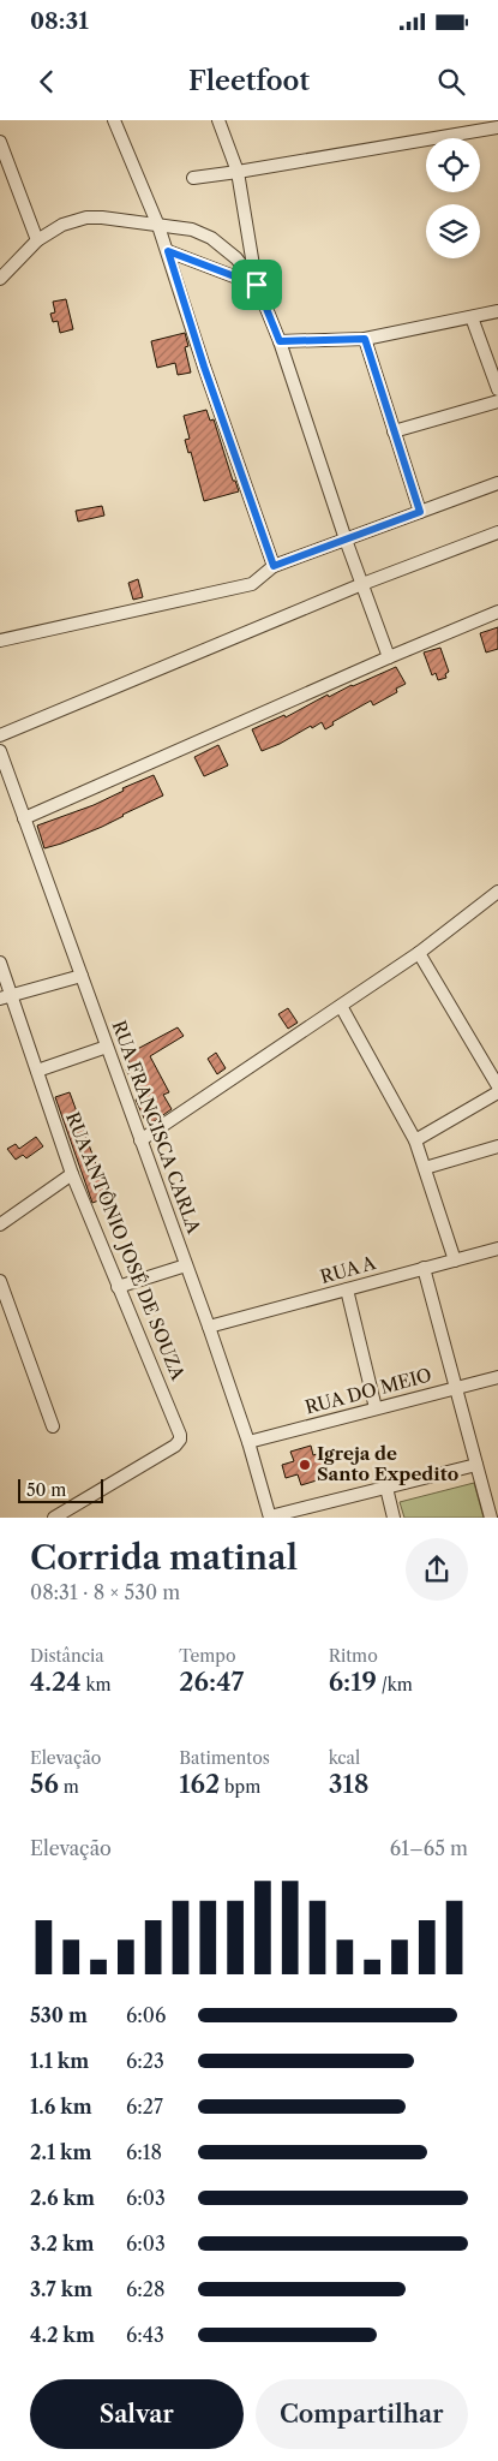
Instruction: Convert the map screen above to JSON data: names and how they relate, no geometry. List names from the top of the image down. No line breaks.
{"streets":{"street":["RUA FRANCISCA CARLA","RUA ANTÔNIO JOSÉ DE SOUZA","RUA A","RUA DO MEIO"]},"crossings":[["RUA FRANCISCA CARLA","RUA A"],["RUA FRANCISCA CARLA","RUA DO MEIO"]],"places":["Igreja de Santo Expedito"],"scale_bar":"50 m","page":{"status":"08:31","header":"Fleetfoot","scale":"50 m","heading":["Corrida matinal","08:31 · 8 × 530 m"],"stats":[["Distância","4.24 km"],["Tempo","26:47"],["Ritmo","6:19 /km"],["Elevação","56 m"],["Batimentos","162 bpm"],["kcal","318"]],"chart":["Elevação","61–65 m"],"list":[{"name":"530 m","note":"6:06"},{"name":"1.1 km","note":"6:23"},{"name":"1.6 km","note":"6:27"},{"name":"2.1 km","note":"6:18"},{"name":"2.6 km","note":"6:03"},{"name":"3.2 km","note":"6:03"},{"name":"3.7 km","note":"6:28"},{"name":"4.2 km","note":"6:43"}],"buttons":["Salvar","Compartilhar"]}}
